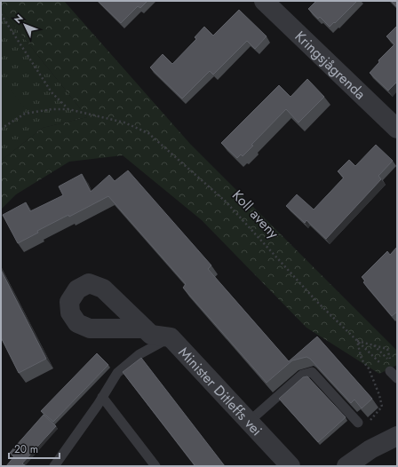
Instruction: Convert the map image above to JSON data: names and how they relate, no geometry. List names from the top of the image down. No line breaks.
{"streets":{"street":["Kringsjågrenda","Minister Ditleffs vei"],"path":["Koll aveny"]},"scale_bar":"20 m","north":"top left"}
